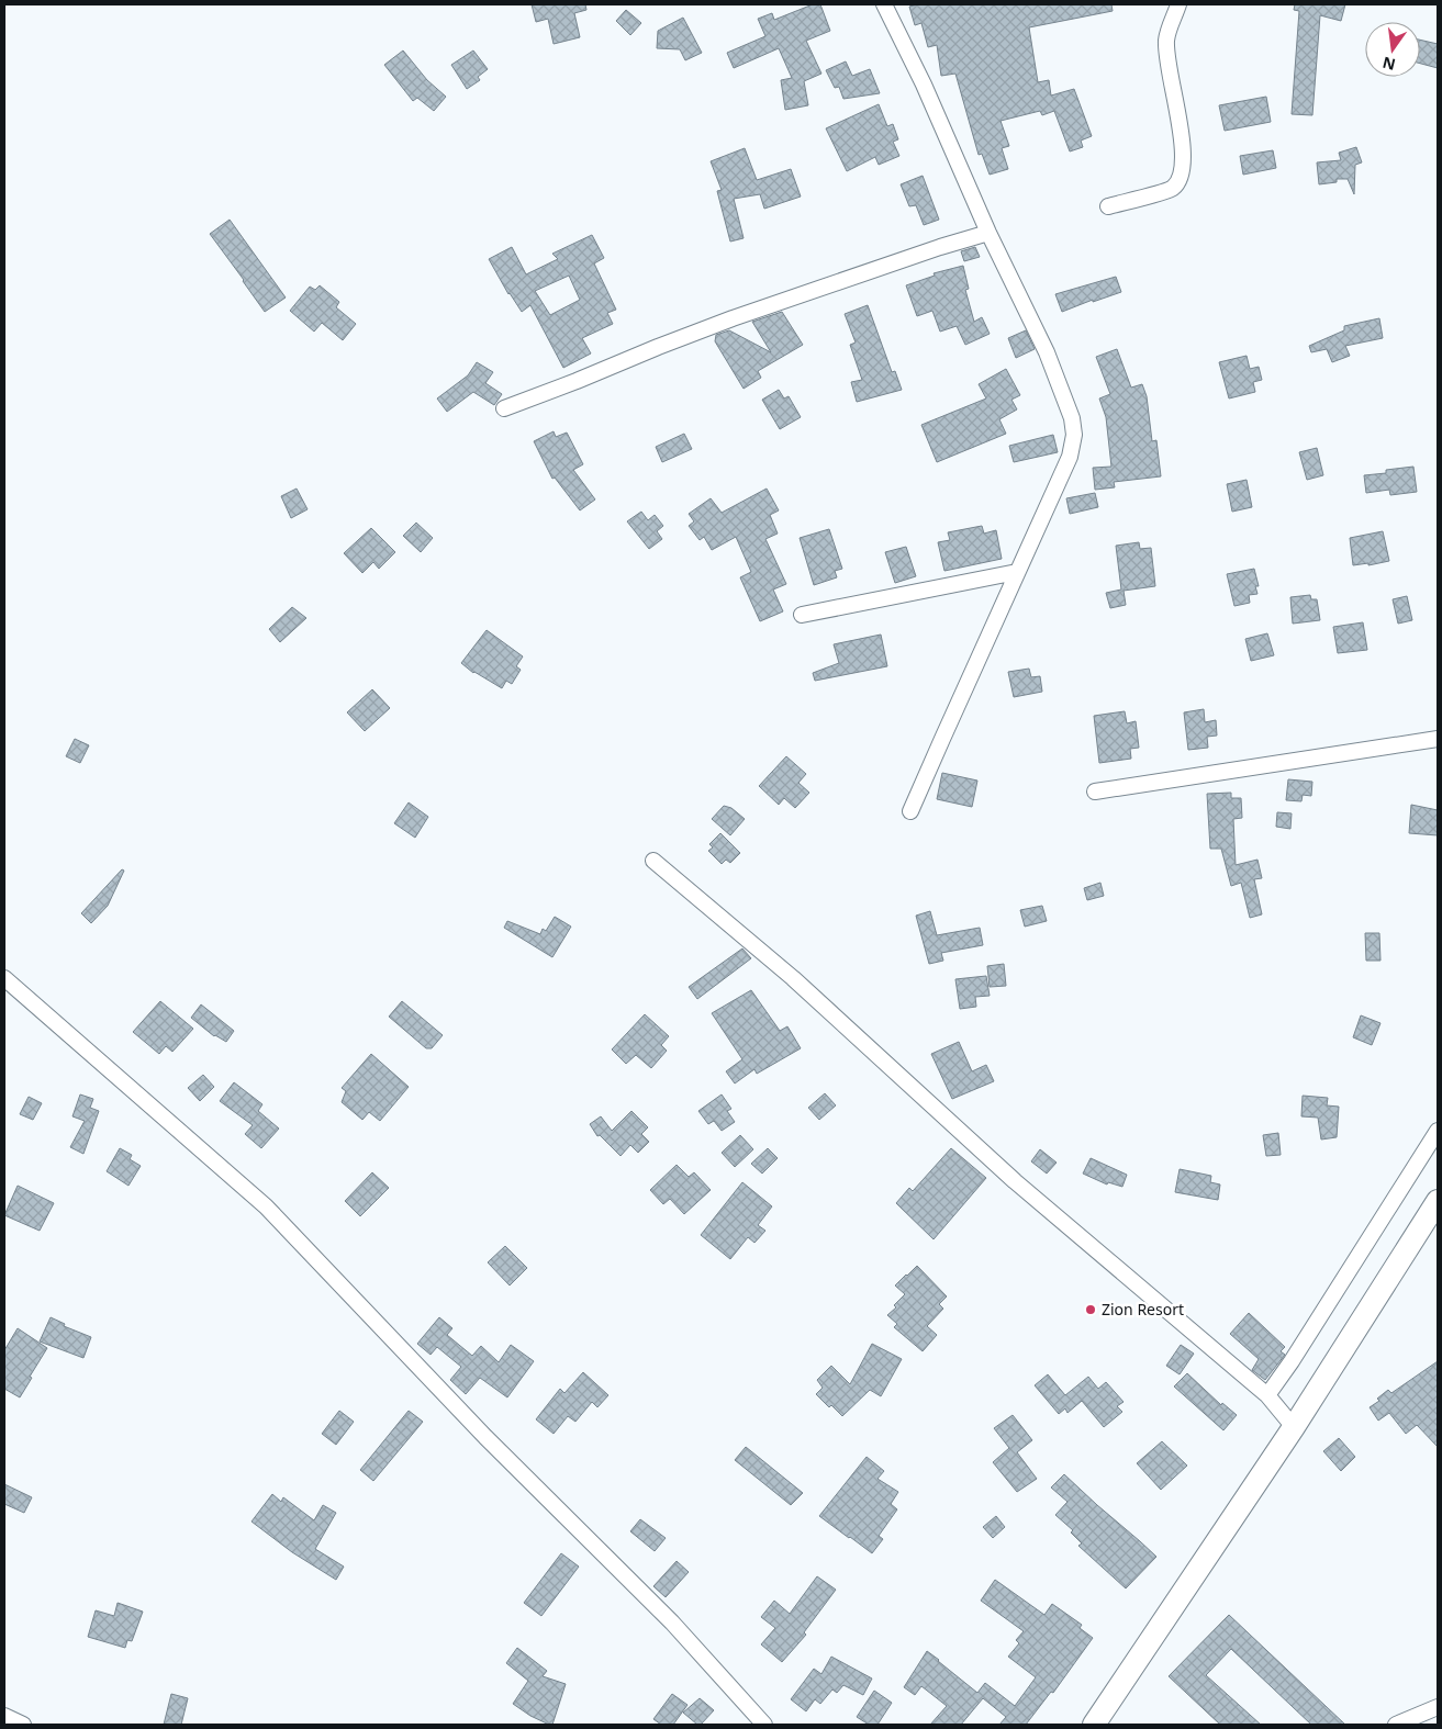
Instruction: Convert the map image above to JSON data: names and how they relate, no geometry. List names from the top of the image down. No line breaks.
{"places":["Zion Resort"],"north":"bottom"}
